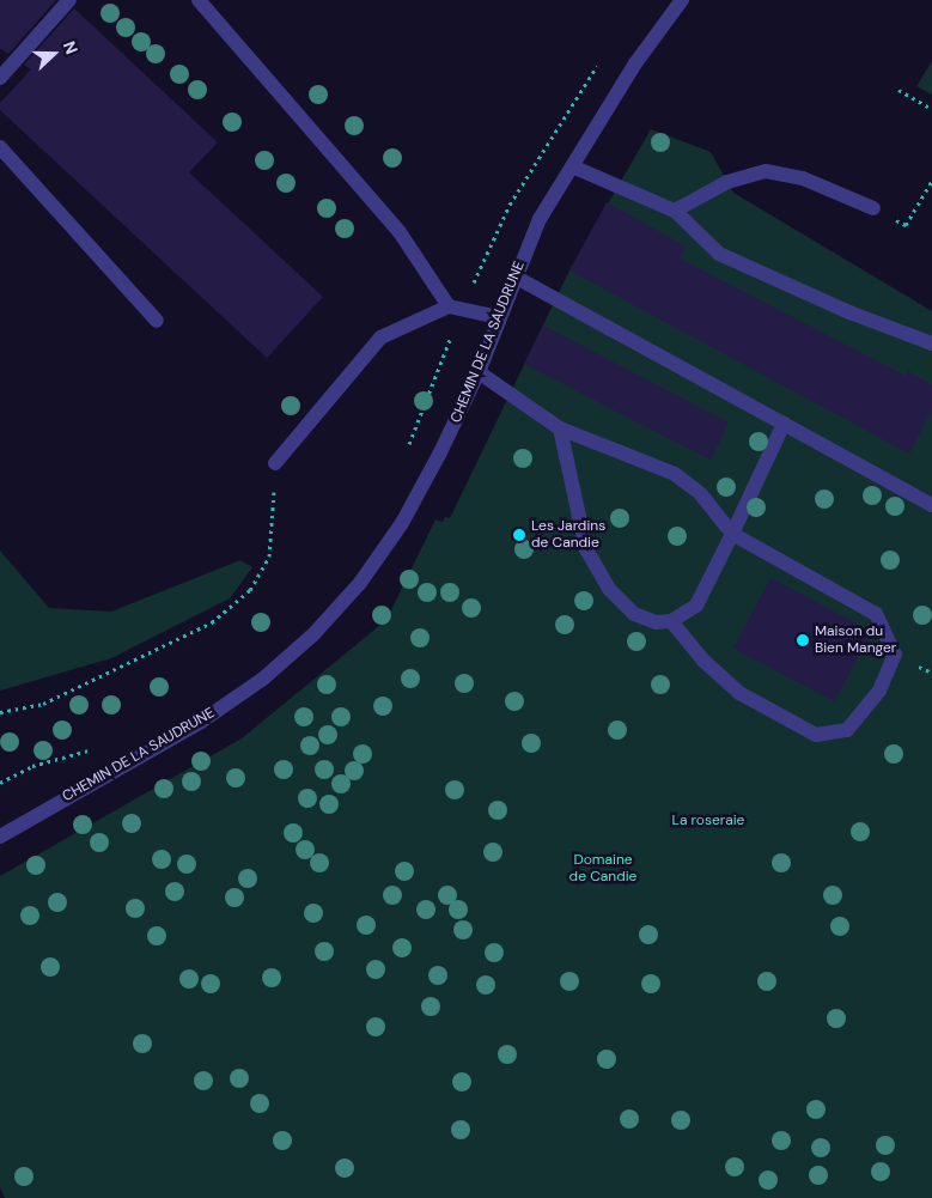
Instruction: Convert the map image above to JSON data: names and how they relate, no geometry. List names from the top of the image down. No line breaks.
{"streets":{"street":["CHEMIN DE LA SAUDRUNE"]},"parks":["La roseraie","Domaine de Candie"],"places":["Les Jardins de Candie","Maison du Bien Manger"],"north":"right"}
